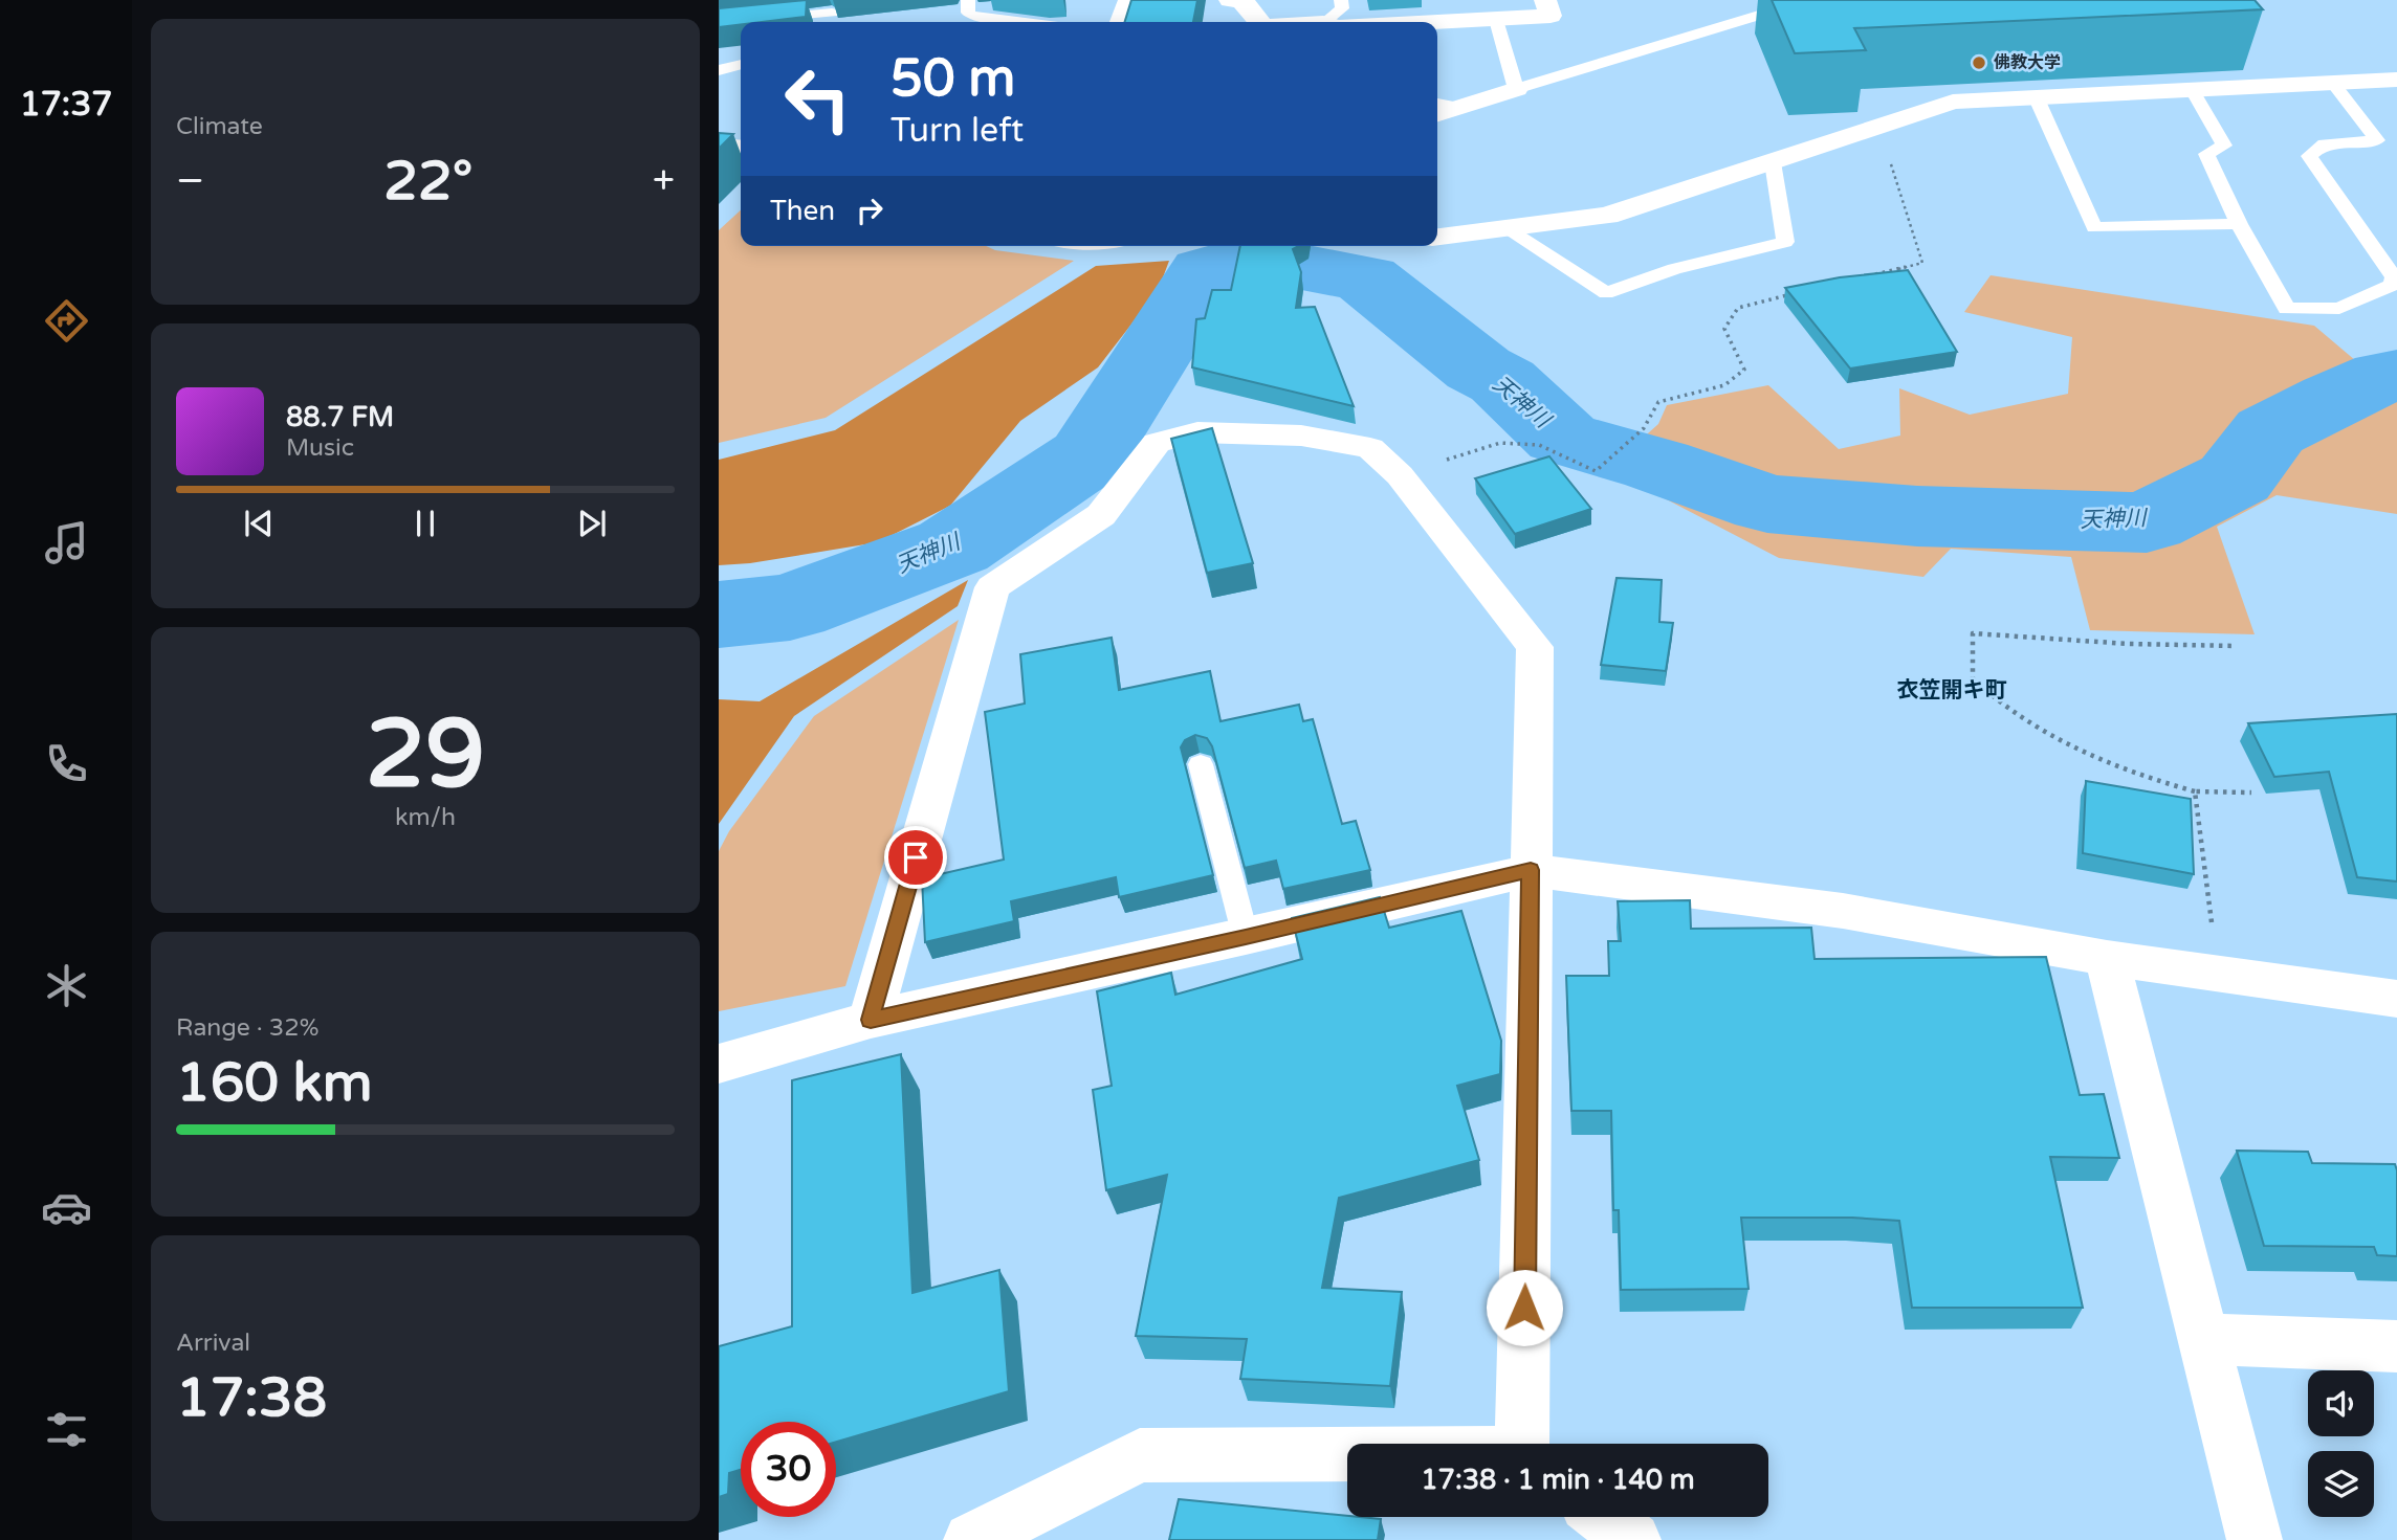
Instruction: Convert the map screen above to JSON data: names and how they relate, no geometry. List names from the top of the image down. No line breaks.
{"districts":["衣笠開キ町"],"water":["天神川"],"places":["佛教大学"],"page":{"tabs":"17:37","tile":["Climate",["29","km/h"],["Range · 32%","160 km"],["Arrival","17:38"]],"turn":["50 m","Turn left"],"heat":["−","22°","+"],"then":"Then","song":["88.7 FM","Music"],"limit":"30","trip":"17:38 · 1 min · 140 m"}}
